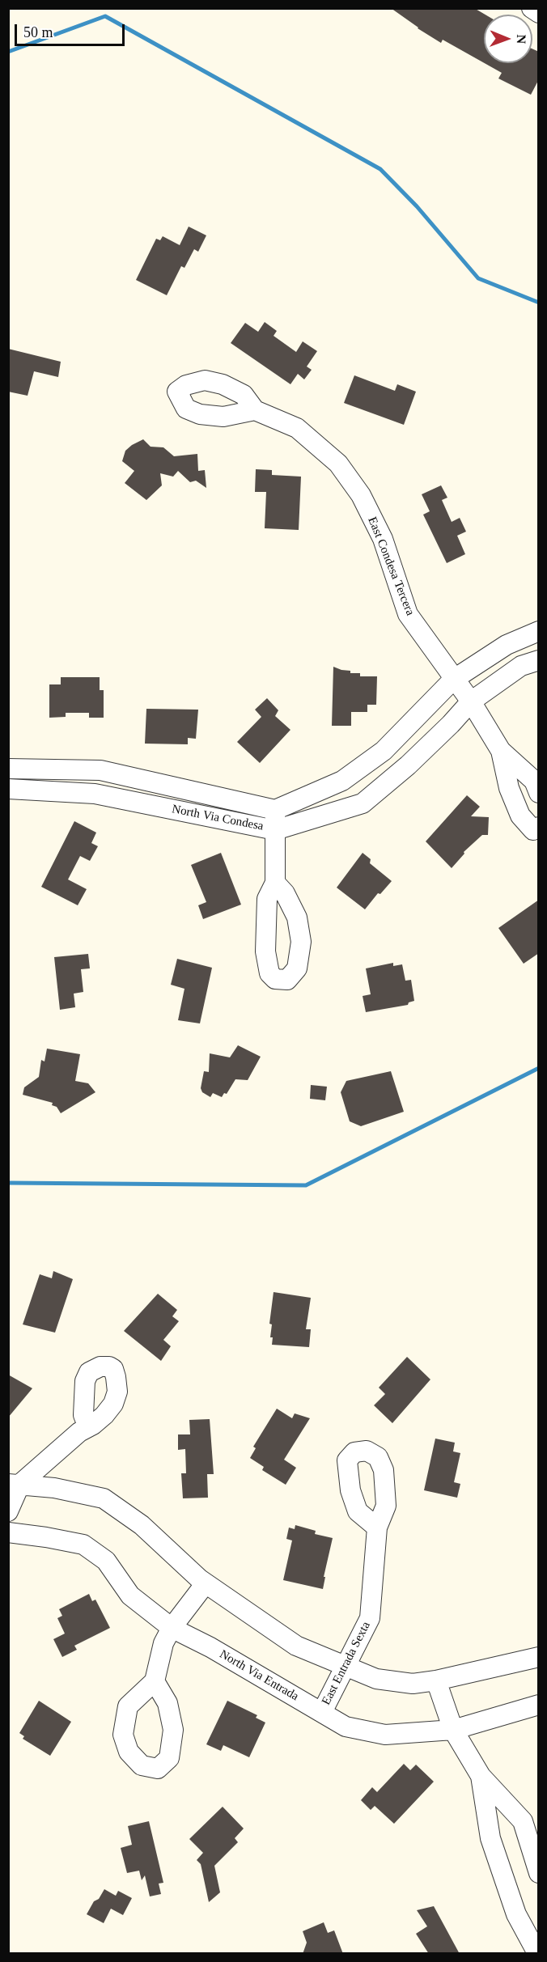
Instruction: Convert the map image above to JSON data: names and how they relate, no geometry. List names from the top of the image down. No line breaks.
{"streets":{"street":["East Condesa Tercera","North Via Condesa","East Entrada Sexta","North Via Entrada"]},"crossings":[["East Condesa Tercera","North Via Condesa"],["East Entrada Sexta","North Via Entrada"]],"scale_bar":"50 m","north":"right"}
